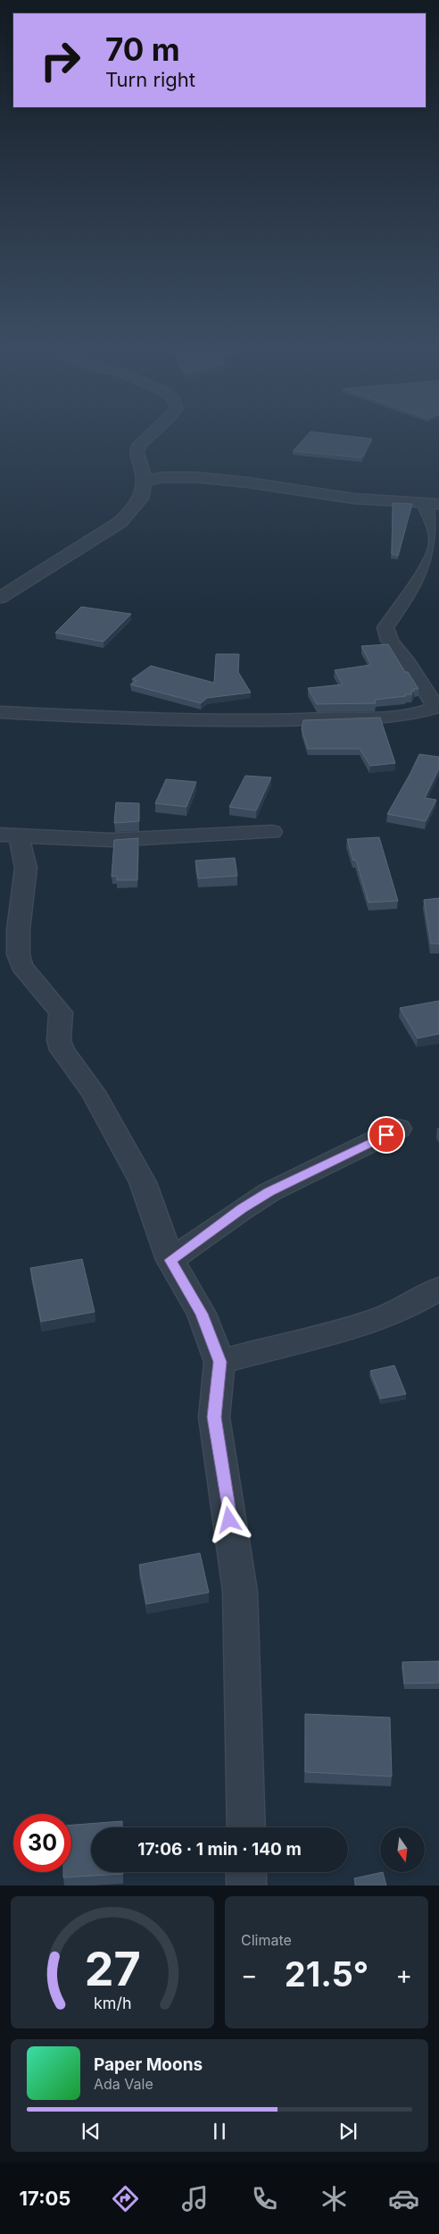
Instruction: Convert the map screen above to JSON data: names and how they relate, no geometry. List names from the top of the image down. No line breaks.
{"north":"bottom","page":{"turn":["70 m","Turn right"],"limit":"30","trip":"17:06 · 1 min · 140 m","tile":"Climate","heat":["−","21.5°","+"],"song":["Paper Moons","Ada Vale"],"tabs":"17:05","gauge":["27","km/h"]}}
